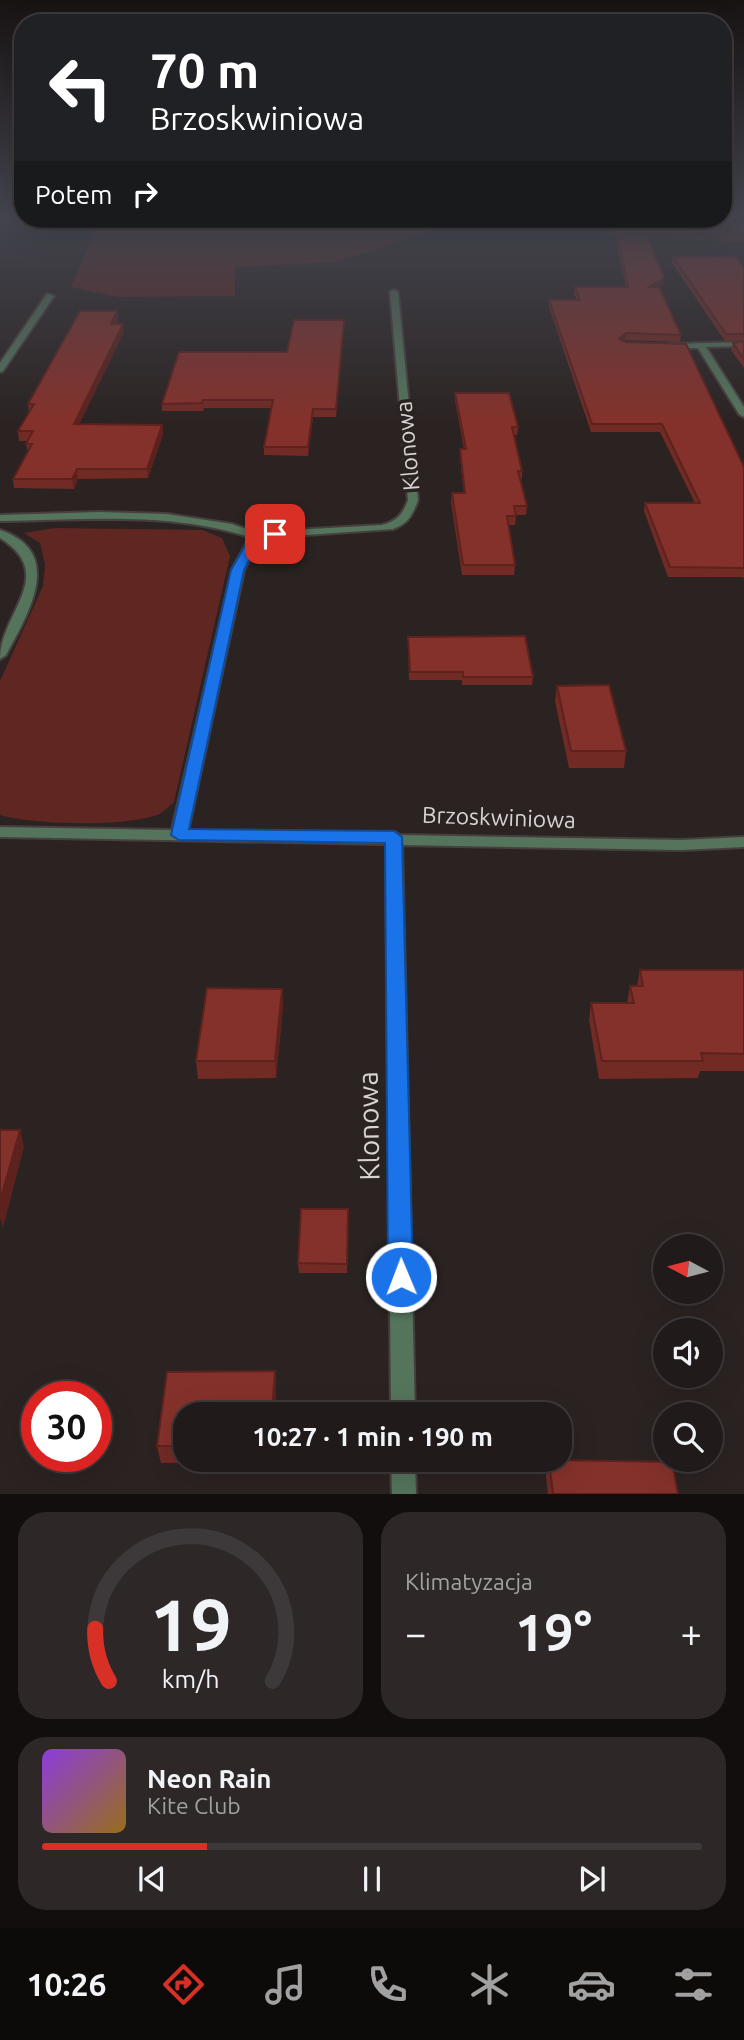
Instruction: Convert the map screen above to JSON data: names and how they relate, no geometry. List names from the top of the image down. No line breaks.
{"streets":{"street":["Klonowa","Brzoskwiniowa"]},"crossings":[["Klonowa","Brzoskwiniowa"]],"north":"left","page":{"turn":["70 m","Brzoskwiniowa"],"then":"Potem","limit":"30","trip":"10:27 · 1 min · 190 m","tile":"Klimatyzacja","heat":["−","19°","+"],"song":["Neon Rain","Kite Club"],"tabs":"10:26","gauge":["19","km/h"]}}
